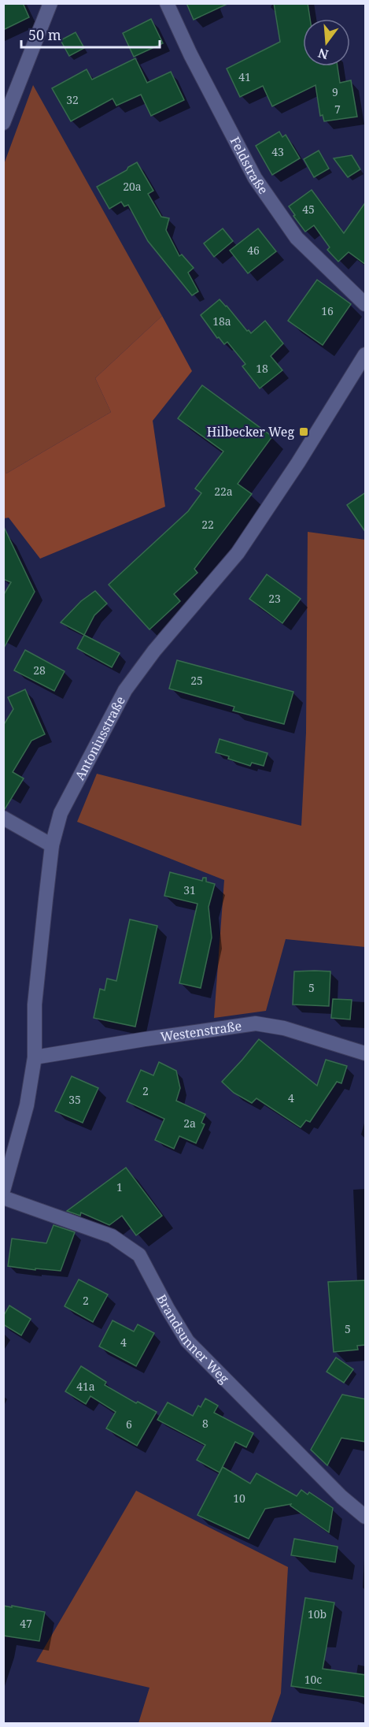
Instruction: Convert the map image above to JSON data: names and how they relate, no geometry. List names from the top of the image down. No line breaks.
{"streets":{"street":["Feldstraße","Antoniusstraße","Westenstraße","Brandsunner Weg"]},"crossings":[["Antoniusstraße","Westenstraße"]],"places":{"transit":["Hilbecker Weg"]},"house_numbers":["41","9","32","7","43","20a","45","46","16","18a","18","22a","22","23","28","25","31","5","2","4","35","2a","1","2","5","4","41a","8","6","10","10b","47","10c"],"scale_bar":"50 m","north":"bottom"}
